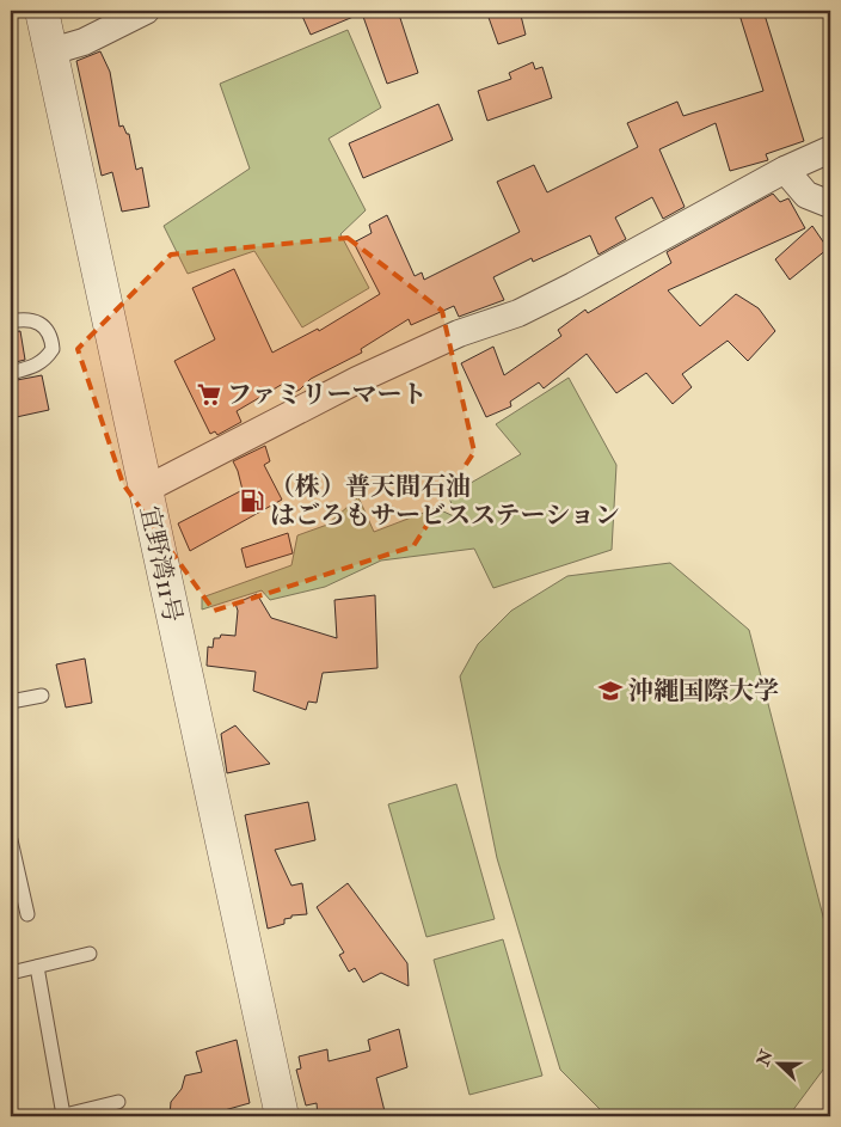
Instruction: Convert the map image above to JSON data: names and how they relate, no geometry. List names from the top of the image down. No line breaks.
{"streets":{"street":["宜野湾11号"]},"places":{"supermarket":["ファミリーマート"],"fuel station":["（株）普天間石油 はごろもサービスステーション"],"school or university":["沖繩国際大学"]},"north":"left"}
